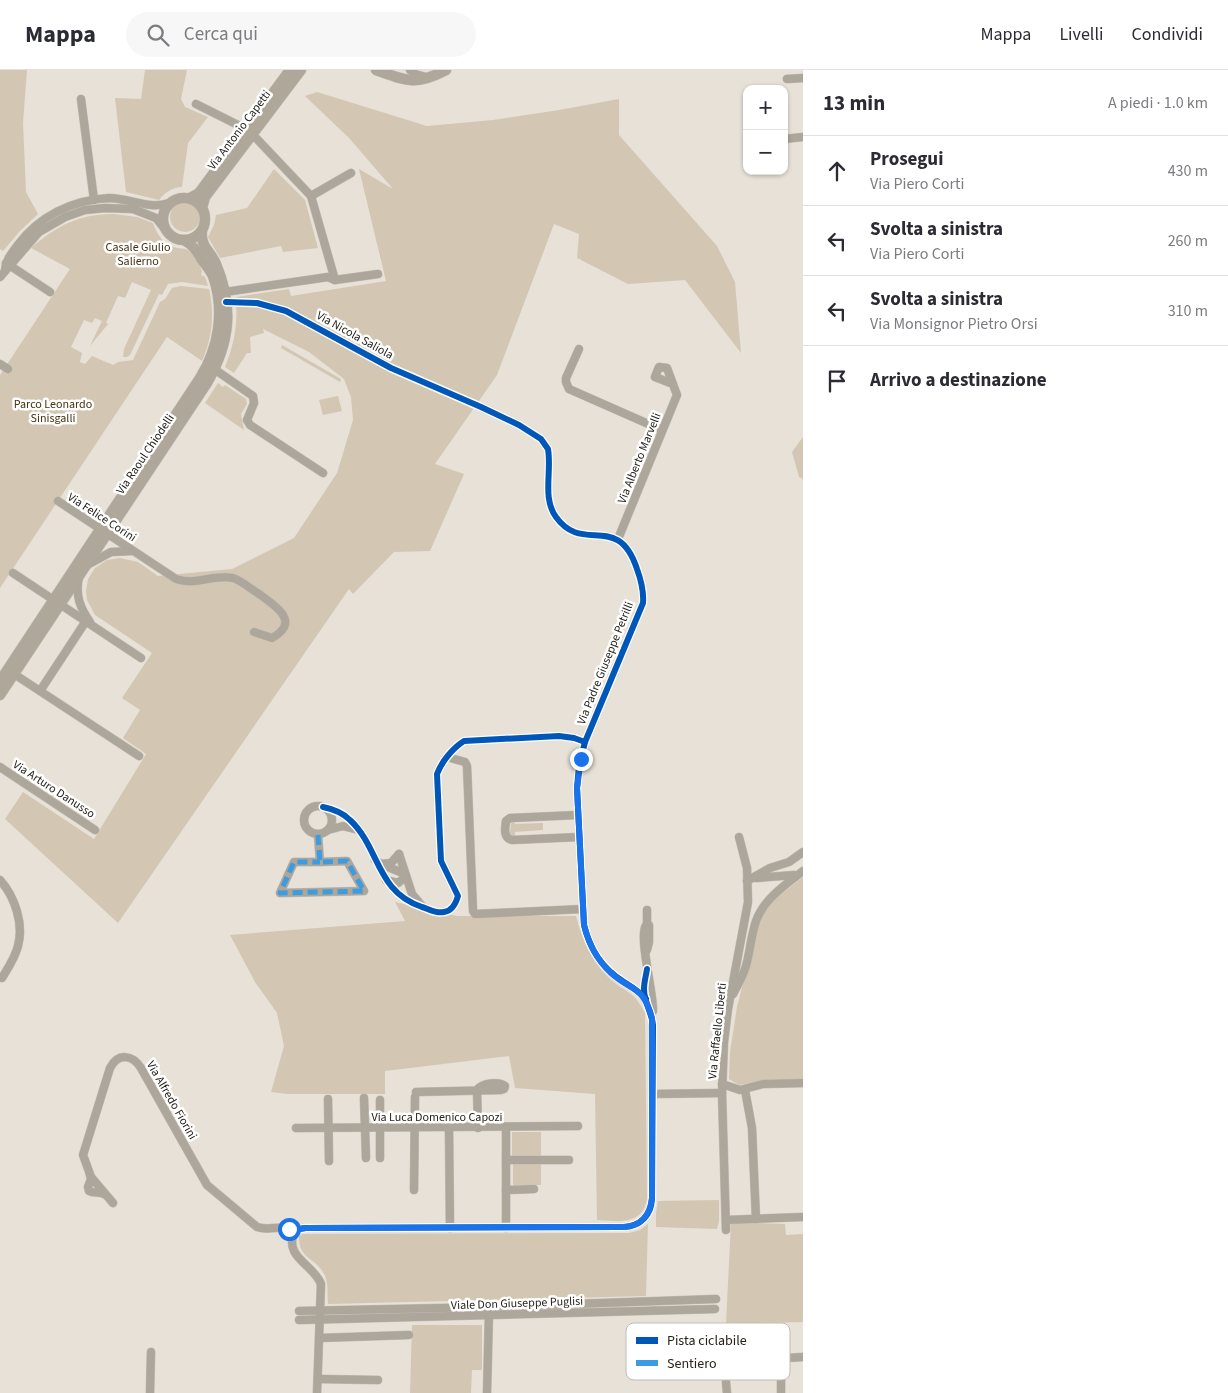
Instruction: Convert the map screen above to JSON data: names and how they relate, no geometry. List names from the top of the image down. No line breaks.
{"streets":{"main road":["Via Antonio Capetti","Via Raoul Chiodelli"],"street":["Via Nicola Saliola","Via Alberto Marvelli","Via Felice Corini","Via Padre Giuseppe Petrilli","Via Arturo Danusso","Via Raffaello Liberti","Via Alfredo Fiorini","Via Luca Domenico Capozi","Viale Don Giuseppe Puglisi"]},"crossings":[["Via Antonio Capetti","Via Raoul Chiodelli"],["Via Nicola Saliola","Via Raoul Chiodelli"],["Via Nicola Saliola","Via Alberto Marvelli"],["Via Nicola Saliola","Via Padre Giuseppe Petrilli"],["Via Raoul Chiodelli","Via Felice Corini"],["Via Alberto Marvelli","Via Padre Giuseppe Petrilli"]],"parks":["Casale Giulio Salierno","Parco Leonardo Sinisgalli"],"legend":["Pista ciclabile","Sentiero"],"page":{"header":"Mappa","search":"Cerca qui","nav":["Mappa","Livelli","Condividi"],"heading":["13 min","A piedi · 1.0 km"],"map_buttons":["+","−"],"list":[["Prosegui","Via Piero Corti","430 m"],["Svolta a sinistra","Via Piero Corti","260 m"],["Svolta a sinistra","Via Monsignor Pietro Orsi","310 m"],"Arrivo a destinazione"]}}
